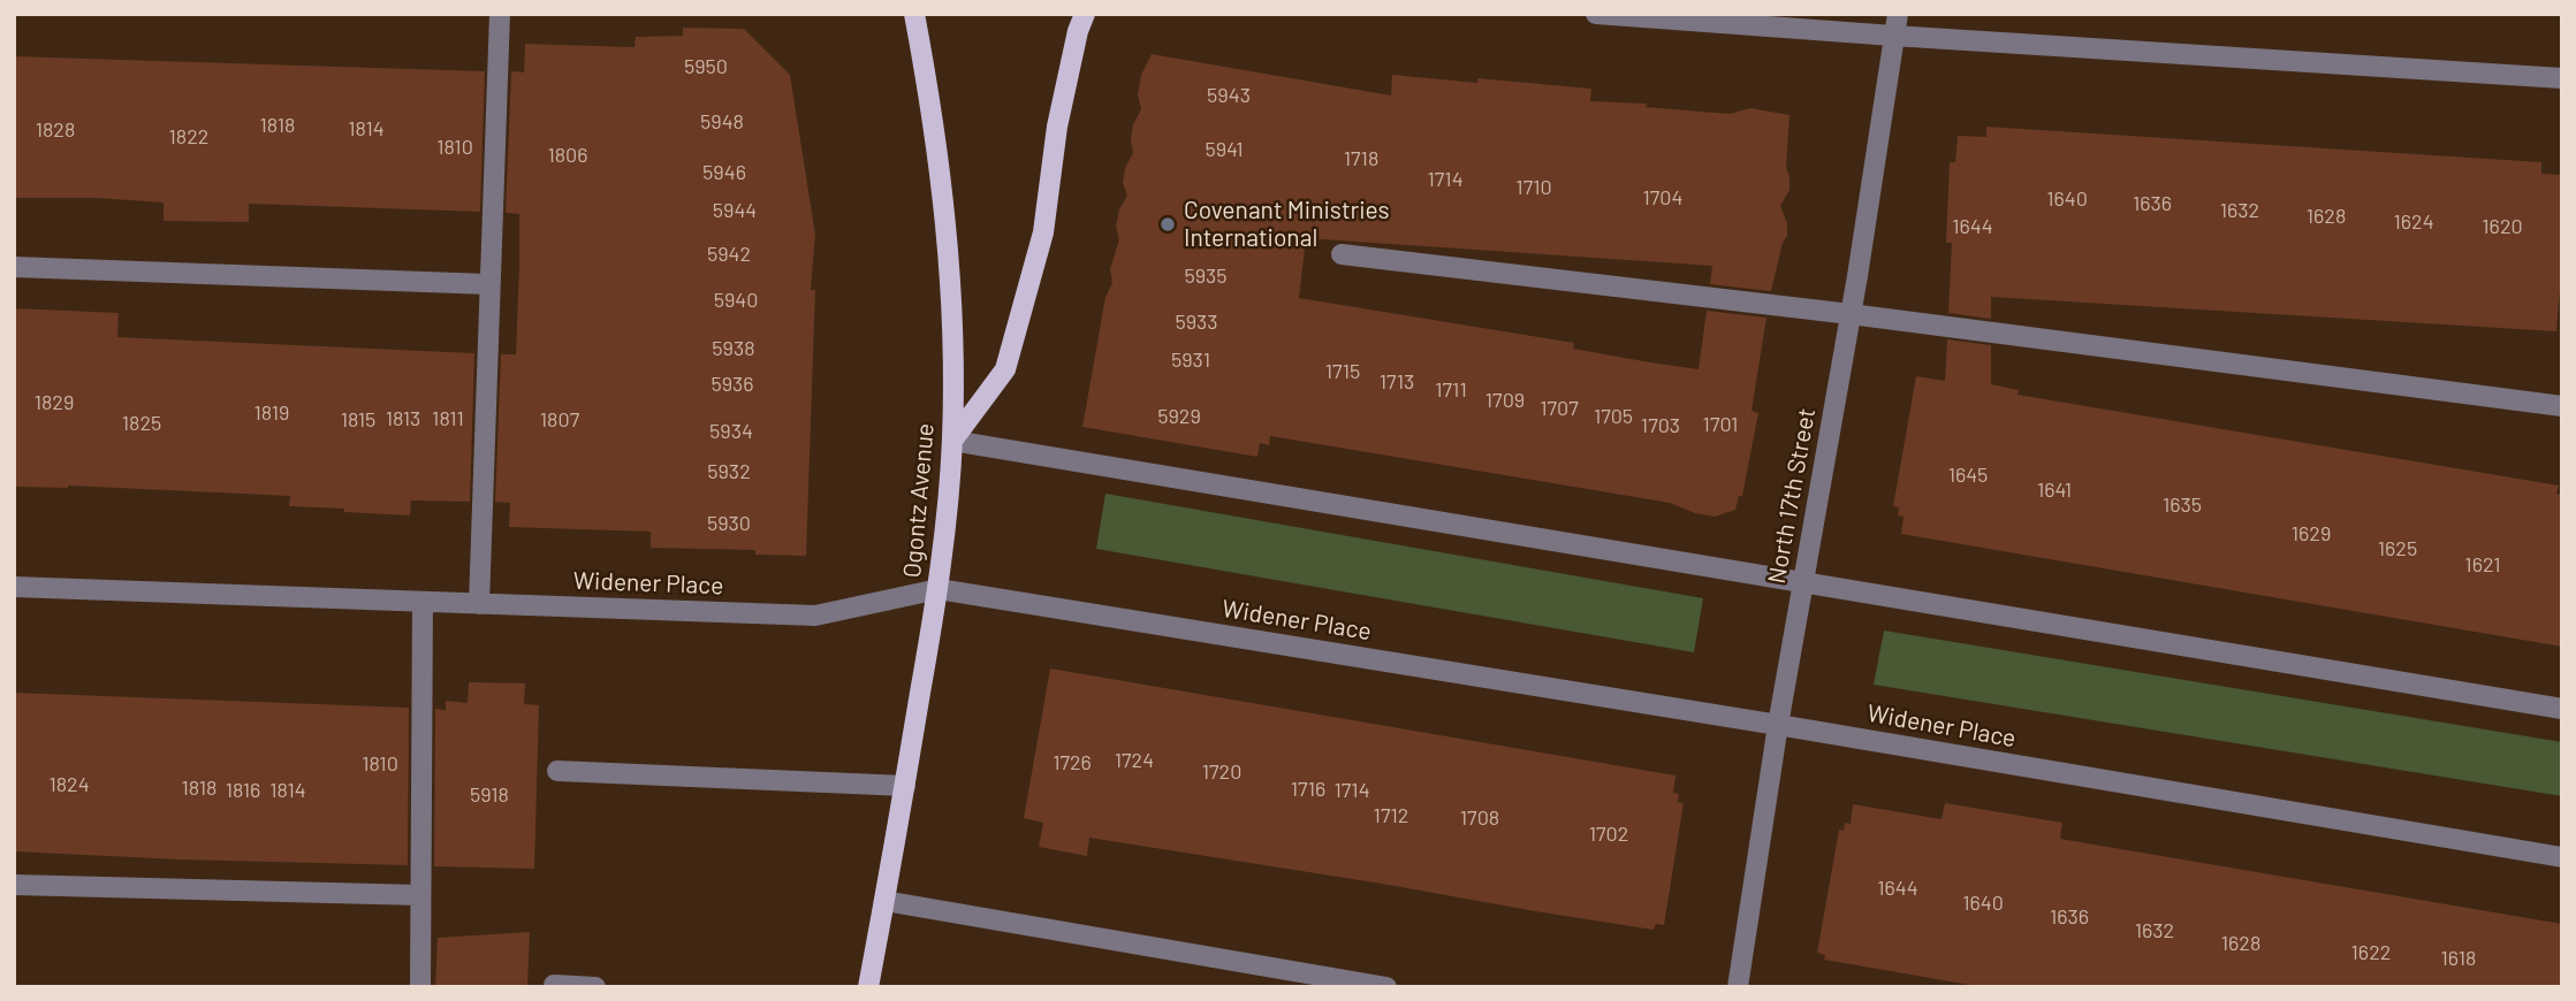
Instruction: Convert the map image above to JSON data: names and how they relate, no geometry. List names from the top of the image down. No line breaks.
{"streets":{"main road":["Ogontz Avenue"],"street":["North 17th Street","Widener Place"]},"crossings":[["North 17th Street","Widener Place"],["Ogontz Avenue","Widener Place"]],"places":["Covenant Ministries International"],"house_numbers":["5950","5943","5948","1818","1814","1828","1822","1810","5941","1806","1718","5946","1714","1710","1704","1640","1636","5944","1632","1628","1624","1644","1620","5942","5935","5940","5933","5938","5931","1715","1713","5936","1711","1709","1829","1707","1819","5929","1705","1813","1811","1815","1807","1825","1701","1703","5934","5932","1645","1641","1635","5930","1629","1625","1621","1724","1726","1810","1720","1824","1818","1716","1816","1814","1714","5918","1712","1708","1702","1644","1640","1636","1632","1628","1622","1618"]}
